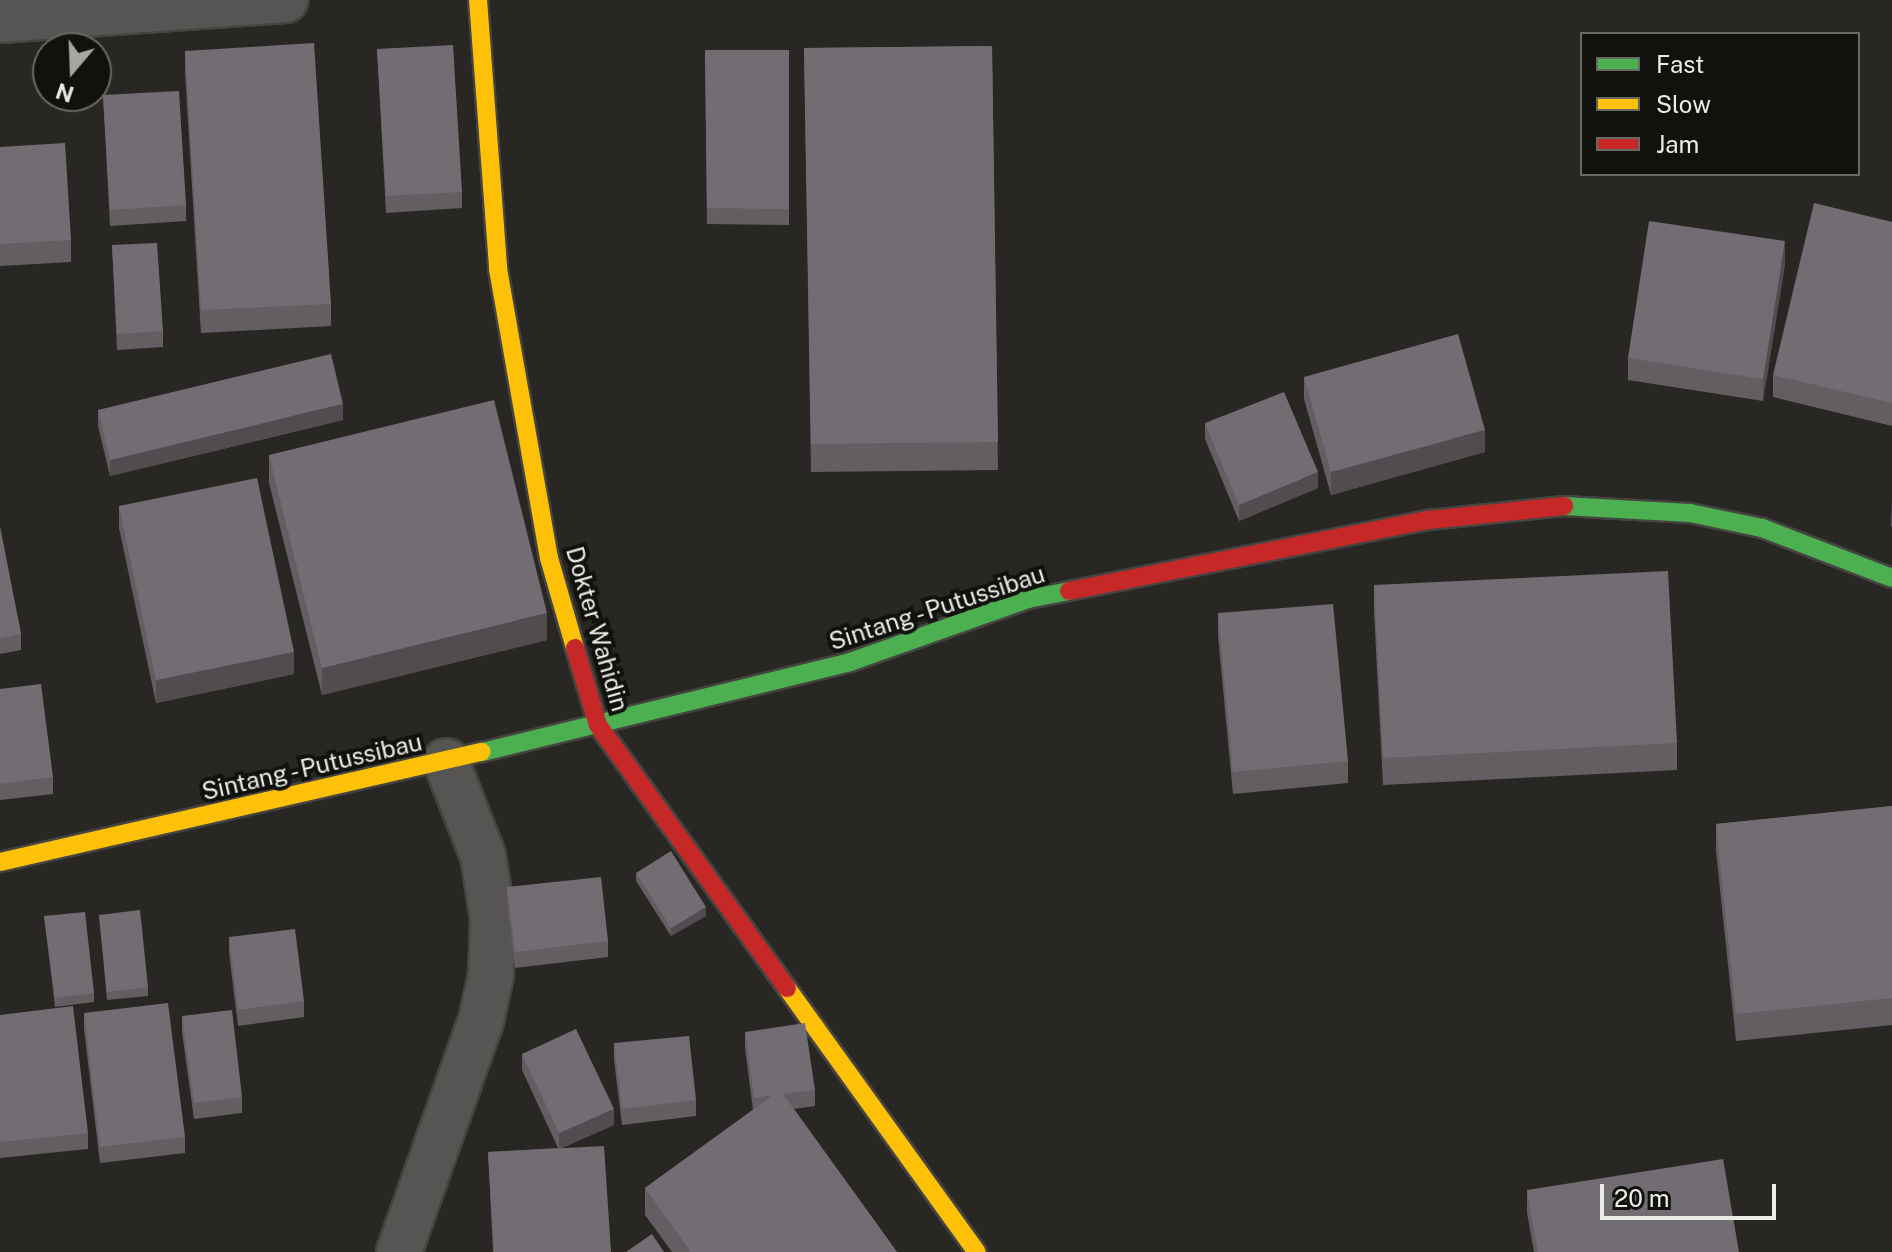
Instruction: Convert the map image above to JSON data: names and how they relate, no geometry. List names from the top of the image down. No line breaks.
{"streets":{"main road":["Sintang - Putussibau","Dokter Wahidin"]},"crossings":[["Sintang - Putussibau","Dokter Wahidin"]],"legend":["Fast","Slow","Jam"],"scale_bar":"20 m","north":"bottom"}
